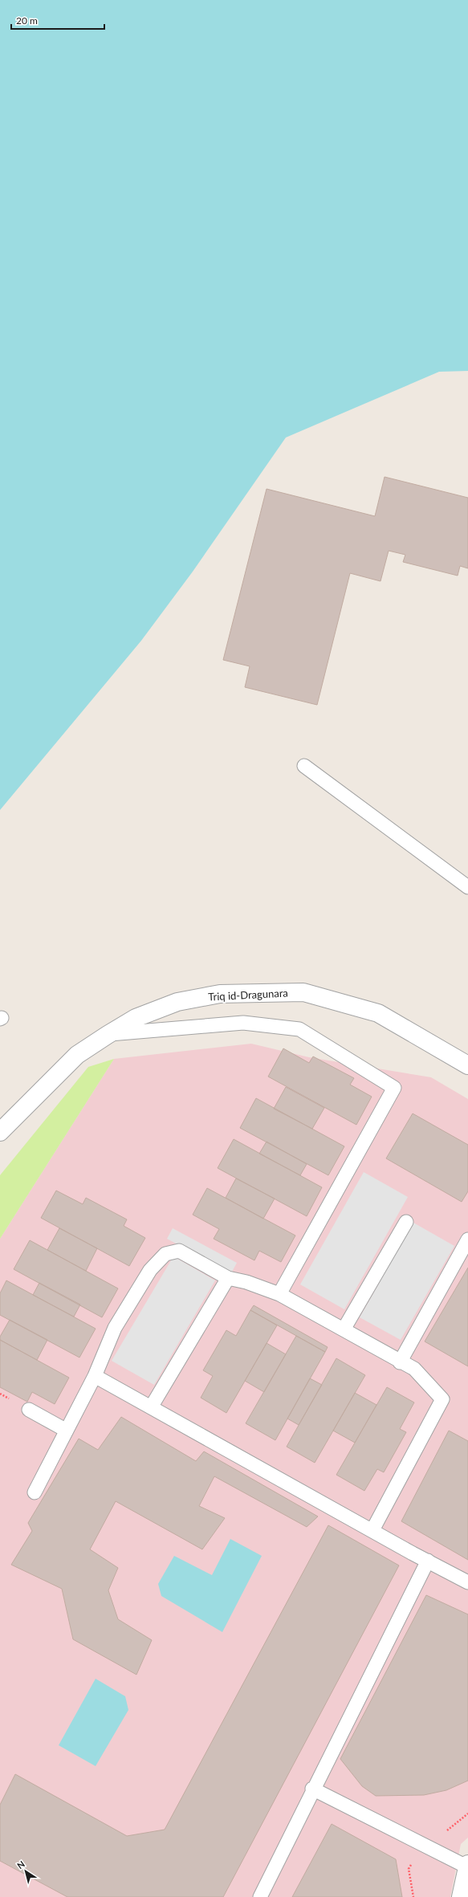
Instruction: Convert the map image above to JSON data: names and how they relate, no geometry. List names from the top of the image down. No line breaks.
{"streets":{"street":["Triq id-Dragunara"]},"scale_bar":"20 m","north":"top left"}
